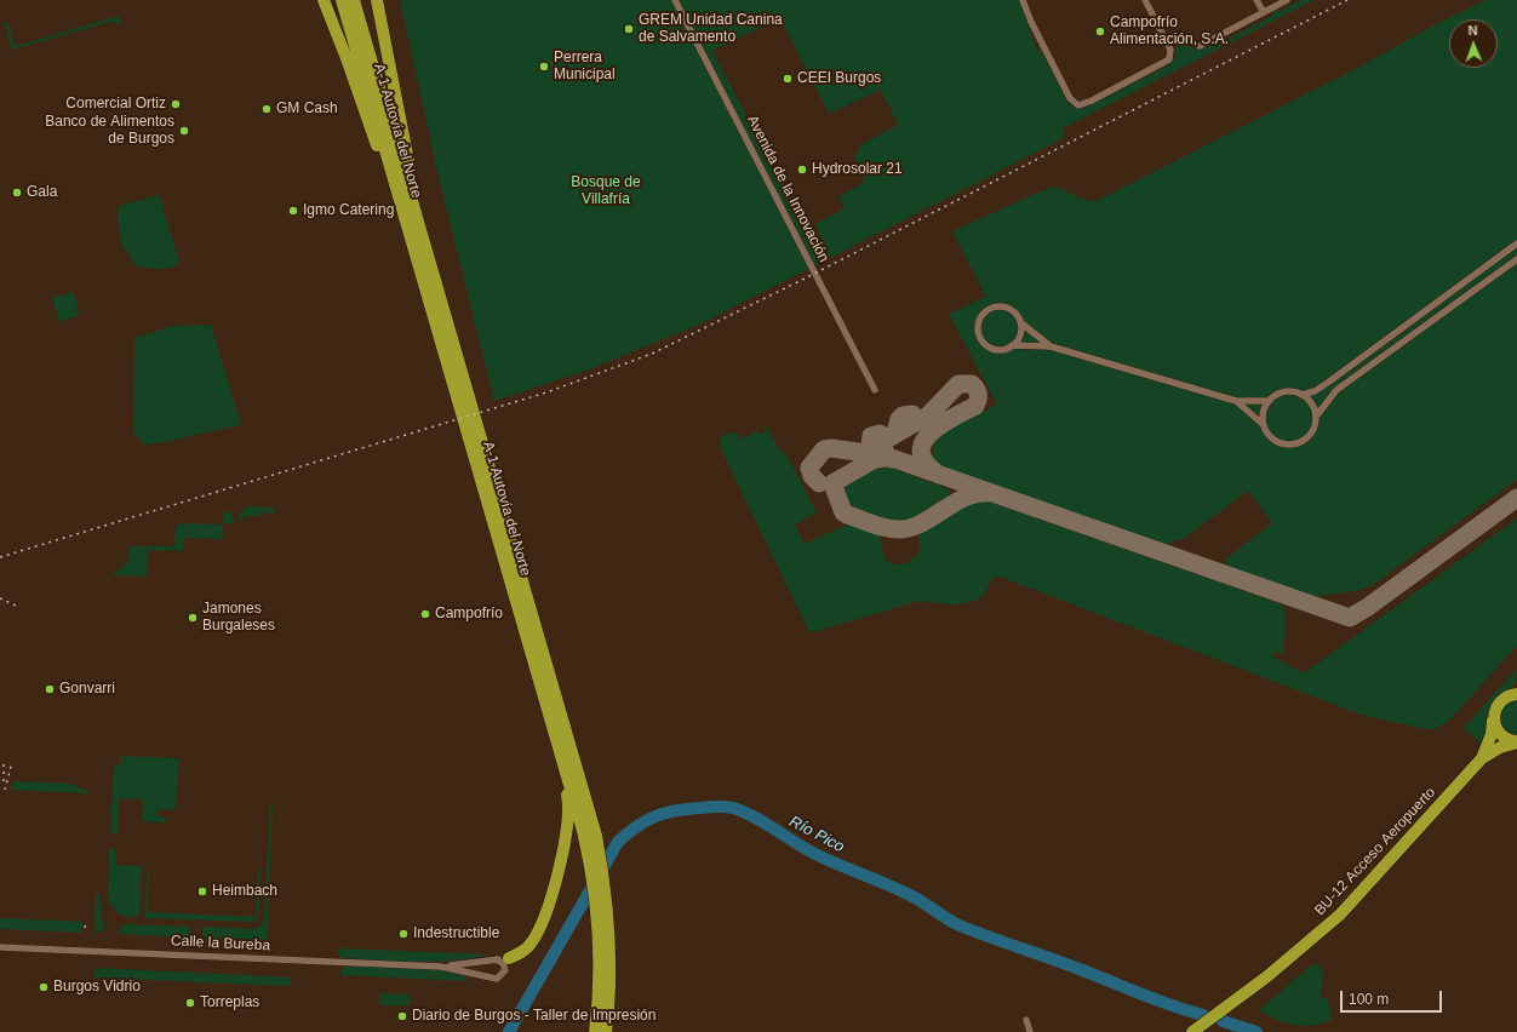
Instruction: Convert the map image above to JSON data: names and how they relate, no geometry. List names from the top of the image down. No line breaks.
{"streets":{"highway":["A-1 Autovía del Norte","BU-12 Acceso Aeropuerto"],"street":["Avenida de la Innovación","Calle la Bureba"]},"water":["Río Pico"],"parks":["Bosque de Villafría"],"places":["GREM Unidad Canina de Salvamento","Campofrío Alimentación, S.A.","Perrera Municipal","CEEI Burgos","Comercial Ortiz","GM Cash","Banco de Alimentos de Burgos","Hydrosolar 21","Gala","Igmo Catering","Campofrío","Jamones Burgaleses","Gonvarri","Heimbach","Indestructible","Burgos Vidrio","Torreplas","Diario de Burgos - Taller de Impresión"],"scale_bar":"100 m","north":"top"}
